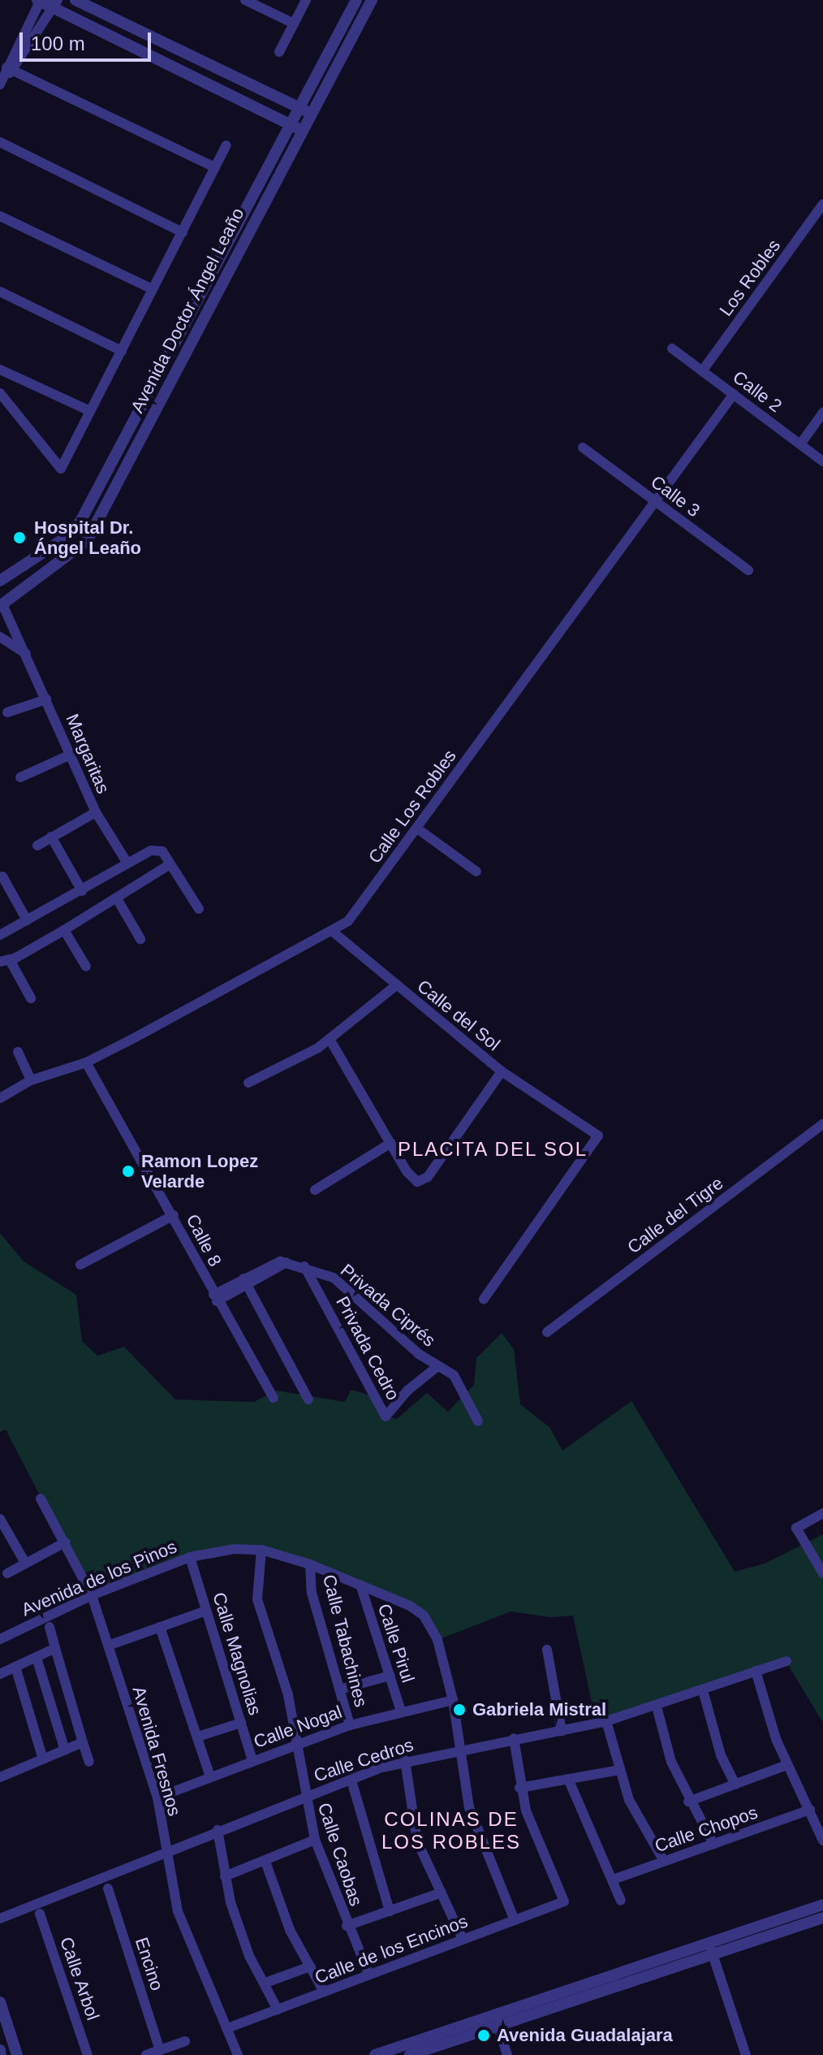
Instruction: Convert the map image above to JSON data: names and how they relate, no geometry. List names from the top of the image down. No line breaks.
{"streets":{"street":["Los Robles","Avenida Doctor Ángel Leaño","Calle 2","Calle 3","Margaritas","Calle Los Robles","Calle del Sol","Calle del Tigre","Calle 8","Privada Ciprés","Privada Cedro","Avenida de los Pinos","Calle Tabachines","Calle Pirul","Calle Magnolias","Calle Nogal","Avenida Fresnos","Calle Cedros","Calle Chopos","Calle Caobas","Calle de los Encinos","Encino","Calle Arbol"]},"crossings":[["Los Robles","Calle 2"],["Avenida Doctor Ángel Leaño","Margaritas"],["Calle 2","Calle Los Robles"],["Calle 3","Calle Los Robles"],["Calle Los Robles","Calle del Sol"],["Calle Los Robles","Calle 8"],["Calle 8","Privada Ciprés"],["Privada Ciprés","Privada Cedro"],["Avenida de los Pinos","Calle Tabachines"],["Avenida de los Pinos","Calle Pirul"],["Avenida de los Pinos","Calle Magnolias"],["Avenida de los Pinos","Calle Nogal"],["Avenida de los Pinos","Avenida Fresnos"],["Avenida de los Pinos","Calle Cedros"],["Avenida de los Pinos","Calle Caobas"],["Avenida de los Pinos","Calle de los Encinos"],["Calle Tabachines","Calle Nogal"],["Calle Pirul","Calle Nogal"],["Calle Magnolias","Calle Nogal"],["Calle Nogal","Avenida Fresnos"],["Calle Nogal","Calle Caobas"],["Avenida Fresnos","Calle Cedros"],["Avenida Fresnos","Calle de los Encinos"],["Calle Cedros","Calle Caobas"],["Calle Caobas","Calle de los Encinos"]],"districts":["PLACITA DEL SOL","COLINAS DE LOS ROBLES"],"places":["Hospital Dr. Ángel Leaño","Ramon Lopez Velarde","Gabriela Mistral","Avenida Guadalajara"],"scale_bar":"100 m"}
